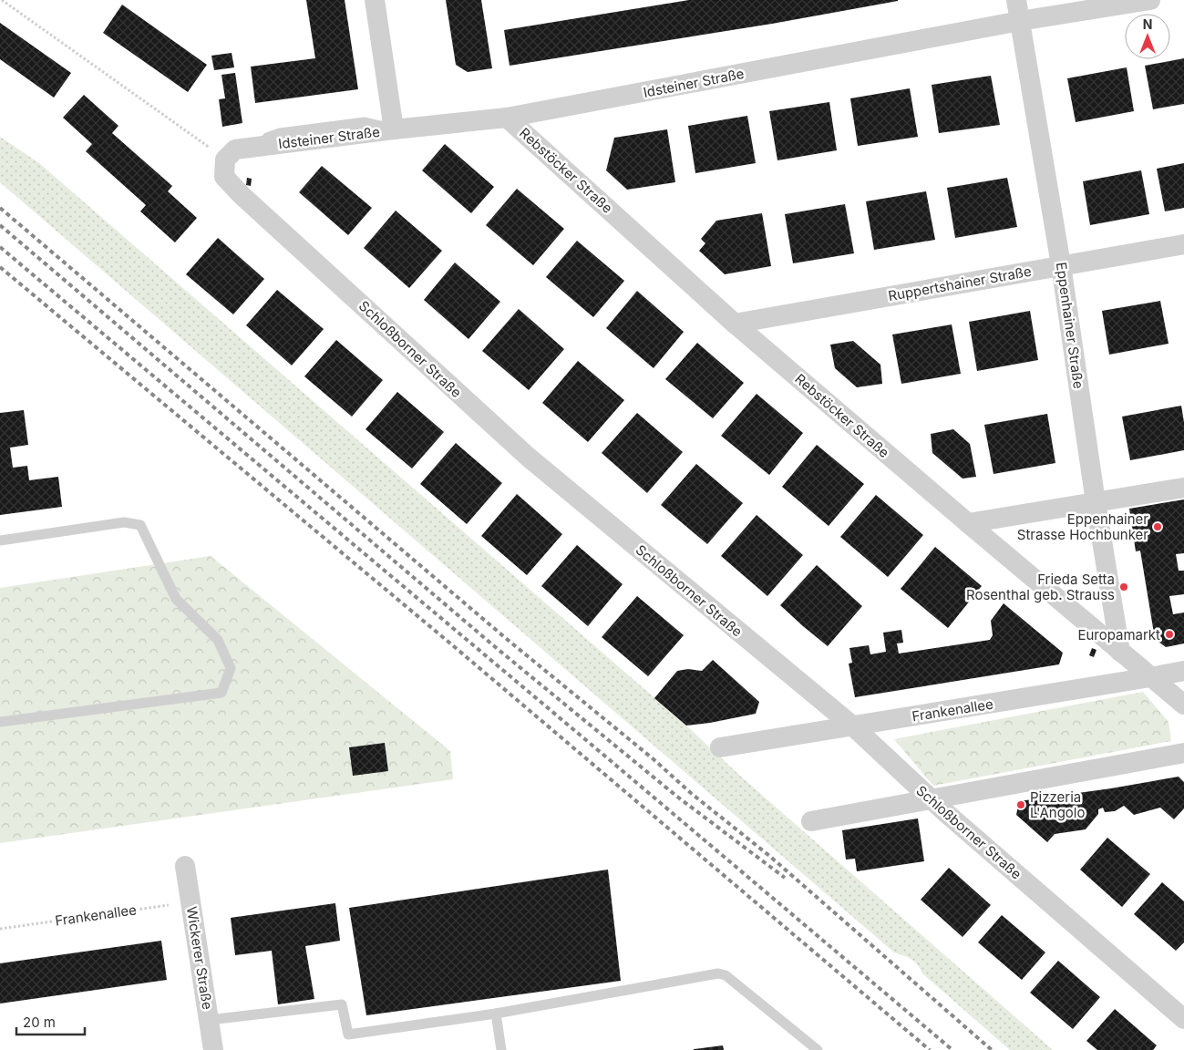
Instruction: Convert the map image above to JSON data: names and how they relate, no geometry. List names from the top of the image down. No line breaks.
{"streets":{"street":["Idsteiner Straße","Rebstöcker Straße","Ruppertshainer Straße","Eppenhainer Straße","Schloßborner Straße","Frankenallee","Wickerer Straße"]},"crossings":[["Idsteiner Straße","Rebstöcker Straße"],["Idsteiner Straße","Eppenhainer Straße"],["Idsteiner Straße","Schloßborner Straße"],["Rebstöcker Straße","Ruppertshainer Straße"],["Rebstöcker Straße","Eppenhainer Straße"],["Rebstöcker Straße","Frankenallee"],["Ruppertshainer Straße","Eppenhainer Straße"],["Schloßborner Straße","Frankenallee"],["Frankenallee","Wickerer Straße"]],"places":["Eppenhainer Strasse Hochbunker","Frieda Setta Rosenthal geb. Strauss","Europamarkt","Pizzeria L'Angolo"],"scale_bar":"20 m","north":"top"}
